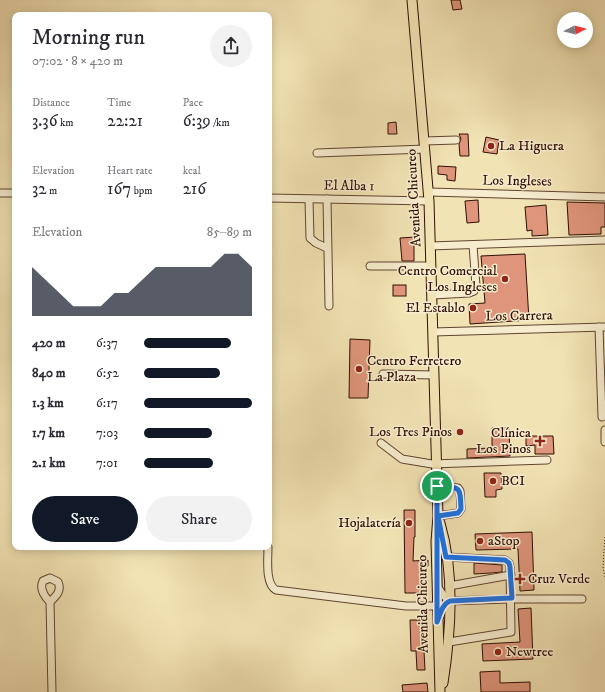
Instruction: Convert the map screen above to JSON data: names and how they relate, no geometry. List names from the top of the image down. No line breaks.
{"streets":{"main road":["Avenida Chicureo"],"street":["Los Ingleses","El Alba 1","Los Carrera"]},"crossings":[["Los Ingleses","El Alba 1"],["Los Ingleses","Avenida Chicureo"],["El Alba 1","Avenida Chicureo"],["Avenida Chicureo","Los Carrera"]],"places":{"other":["La Higuera","Centro Comercial Los Ingleses","El Establo","Centro Ferretero La Plaza","Los Tres Pinos","BCI","Hojalatería","aStop","Newtree"],"health":["Clínica Los Pinos","Cruz Verde"]},"north":"right","page":{"heading":["Morning run","07:02 · 8 × 420 m"],"stats":[["Distance","3.36 km"],["Time","22:21"],["Pace","6:39 /km"],["Elevation","32 m"],["Heart rate","167 bpm"],["kcal","216"]],"chart":["Elevation","85–89 m"],"list":[{"name":"420 m","note":"6:37"},{"name":"840 m","note":"6:52"},{"name":"1.3 km","note":"6:17"},{"name":"1.7 km","note":"7:03"},{"name":"2.1 km","note":"7:01"}],"buttons":["Save","Share"]}}
